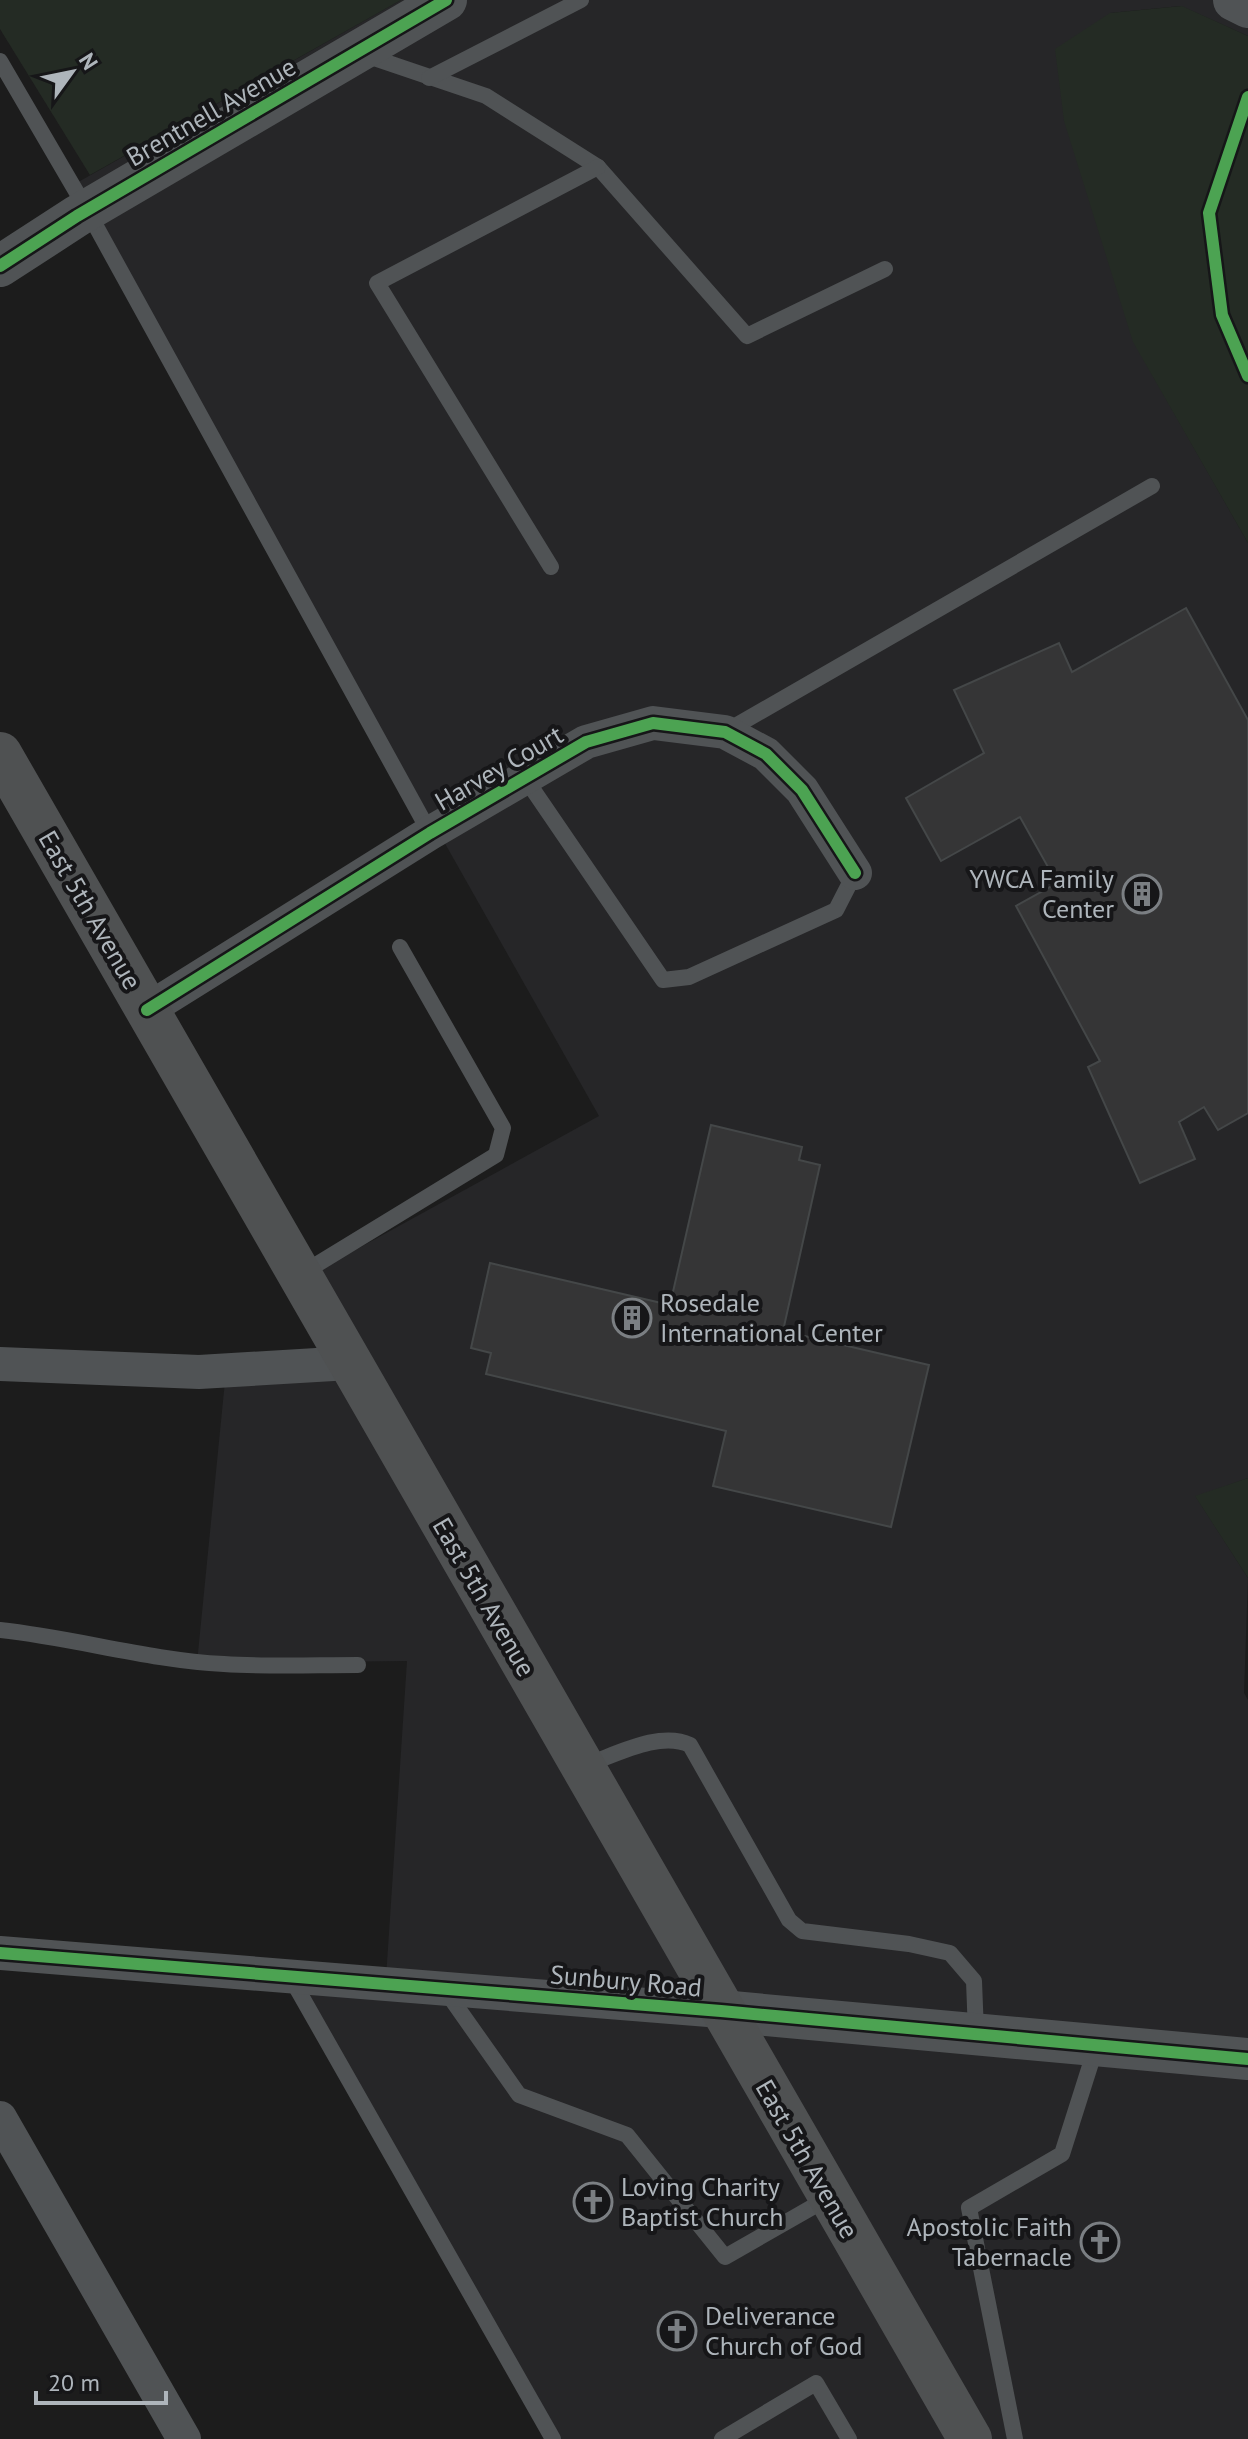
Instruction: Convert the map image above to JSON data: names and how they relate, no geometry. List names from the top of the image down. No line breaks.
{"streets":{"main road":["East 5th Avenue"],"street":["Brentnell Avenue","Harvey Court","Sunbury Road"]},"crossings":[["Harvey Court","East 5th Avenue"],["East 5th Avenue","Sunbury Road"]],"places":{"building":["YWCA Family Center","Rosedale International Center"],"church":["Loving Charity Baptist Church","Apostolic Faith Tabernacle","Deliverance Church of God"]},"scale_bar":"20 m","north":"top right"}
